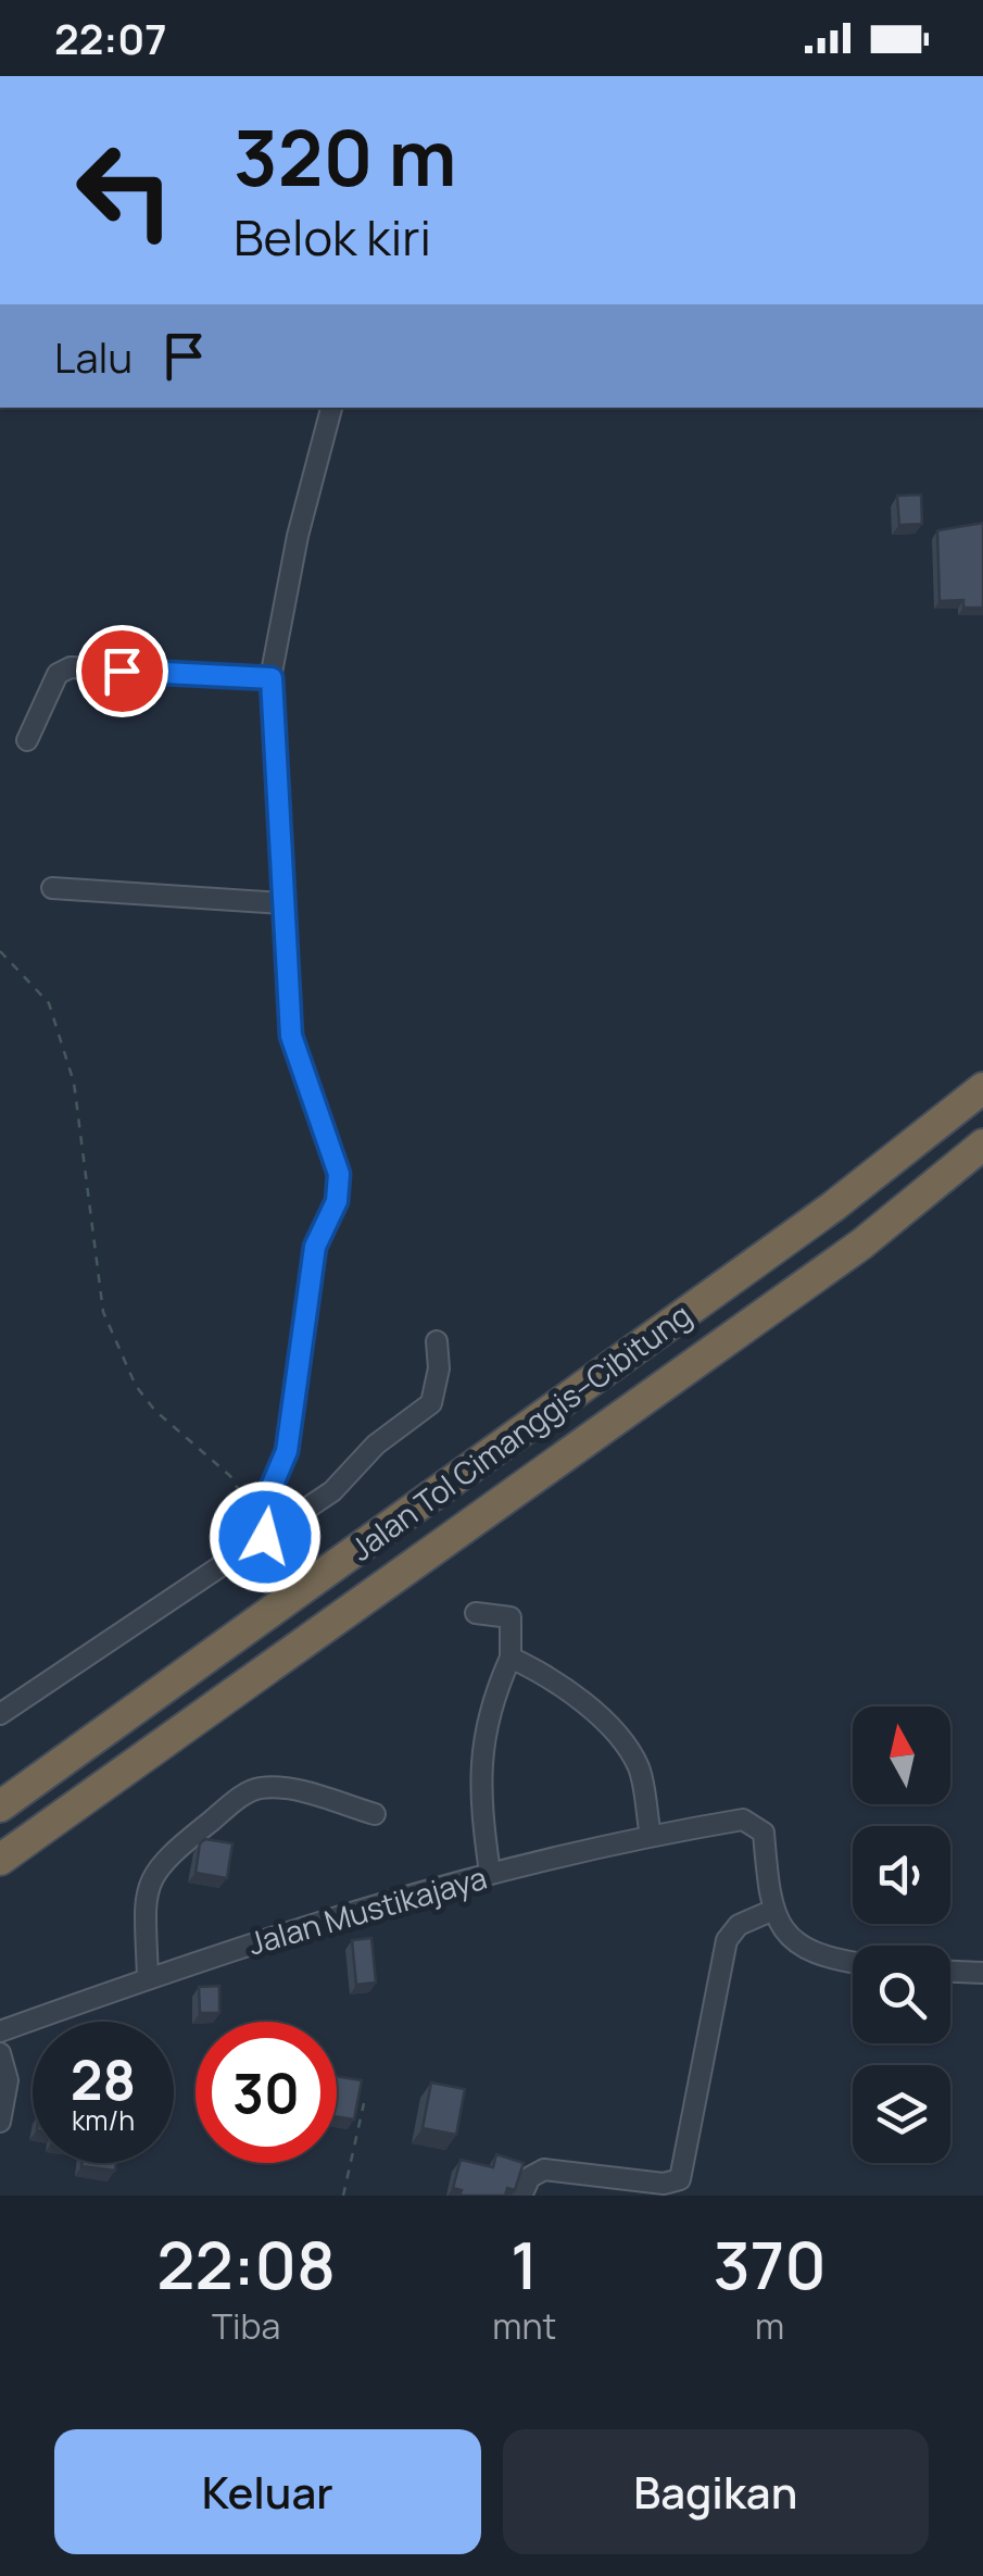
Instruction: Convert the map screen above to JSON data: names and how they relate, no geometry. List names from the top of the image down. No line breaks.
{"streets":{"highway":["Jalan Tol Cimanggis–Cibitung"],"street":["Jalan Mustikajaya"]},"north":"top","page":{"status":"22:07","turn":["320 m","Belok kiri"],"then":"Lalu","speed":"28 km/h","limit":"30","eta":["22:08","Tiba","1","mnt","370","m"],"buttons":["Keluar","Bagikan"]}}
